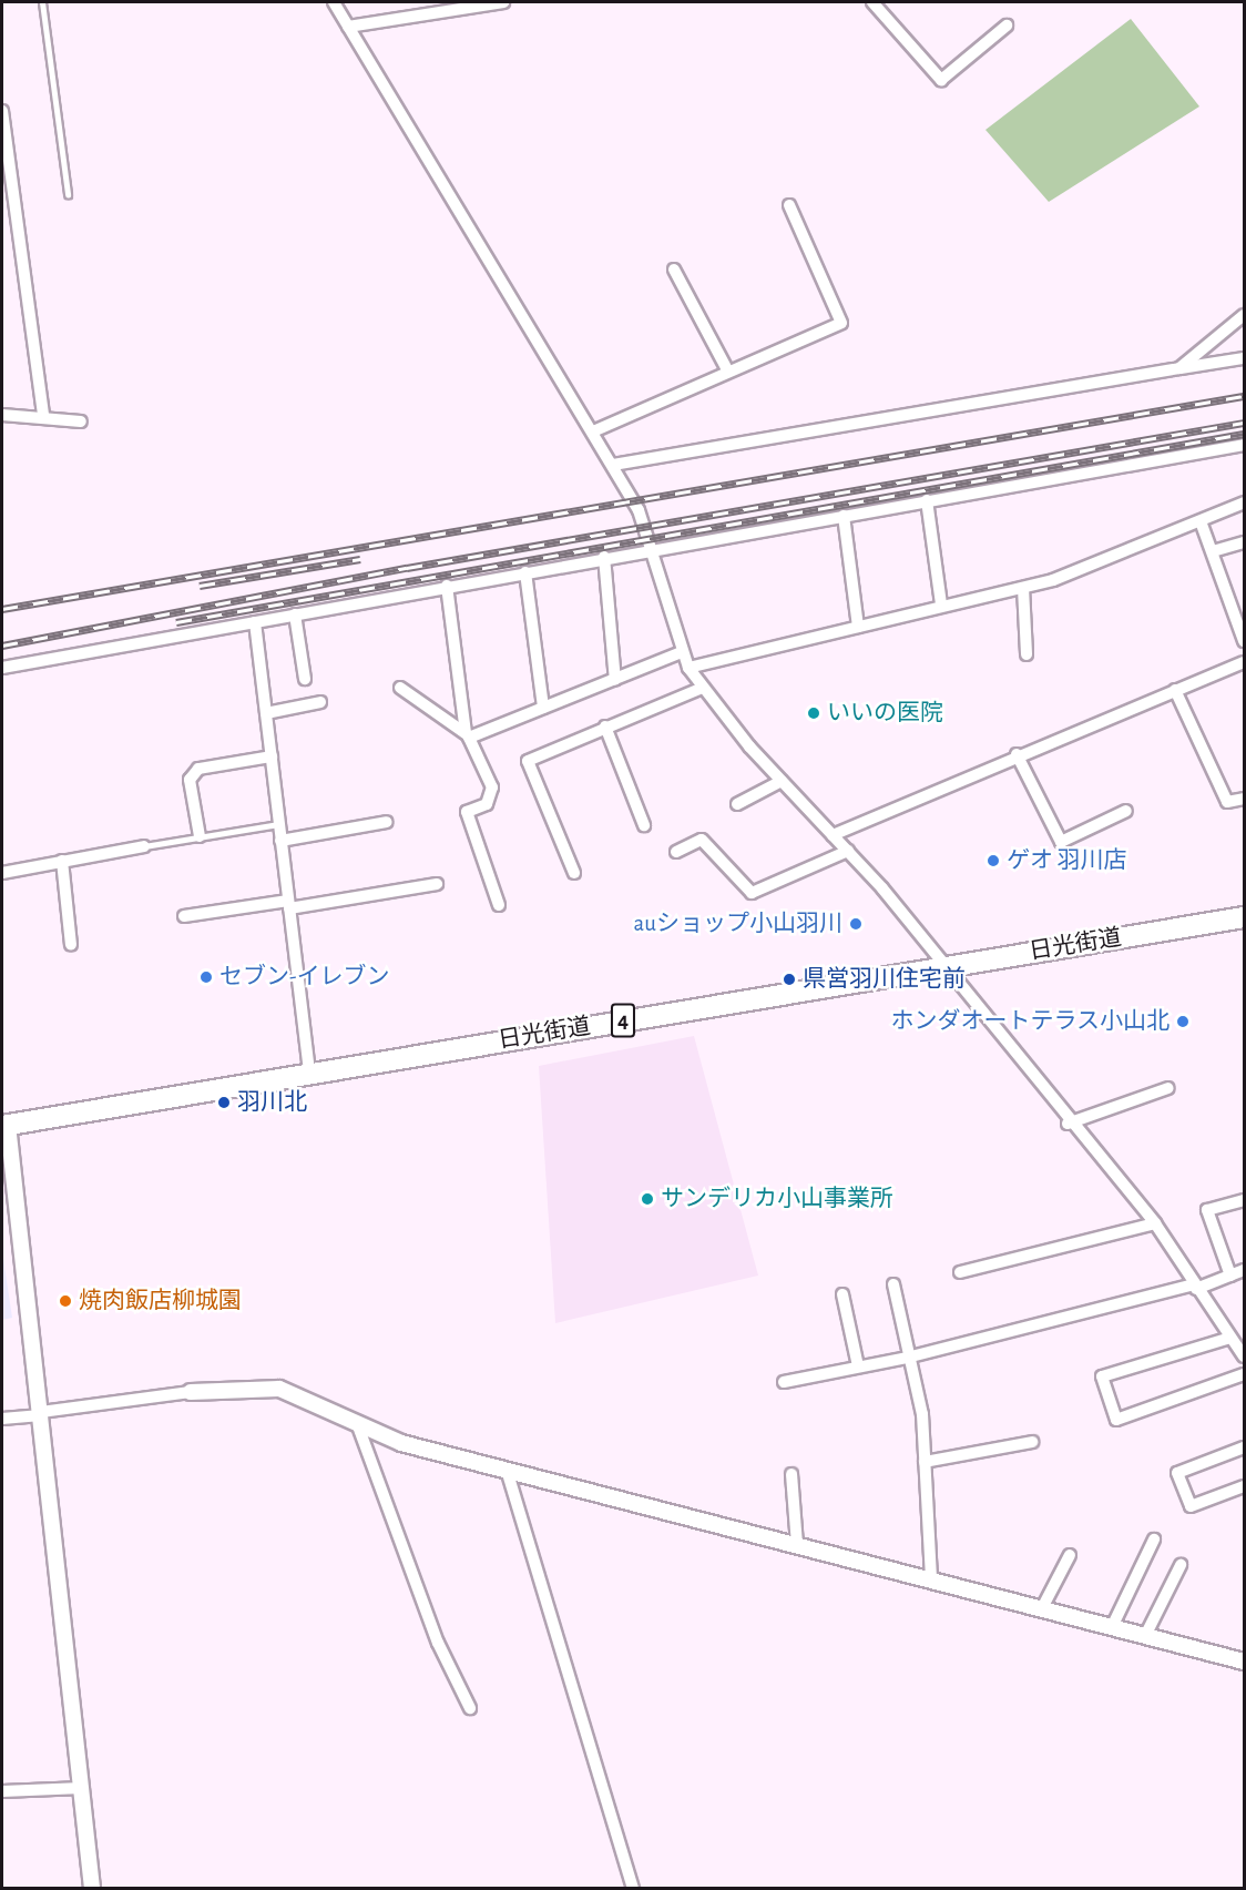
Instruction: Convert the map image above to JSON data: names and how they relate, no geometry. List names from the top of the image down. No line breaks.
{"streets":{"highway":["日光街道","4"]},"places":["いいの医院","ゲオ 羽川店","auショップ小山羽川","セブン-イレブン","県営羽川住宅前","ホンダオートテラス小山北","羽川北","サンデリカ小山事業所","焼肉飯店柳城園"]}
